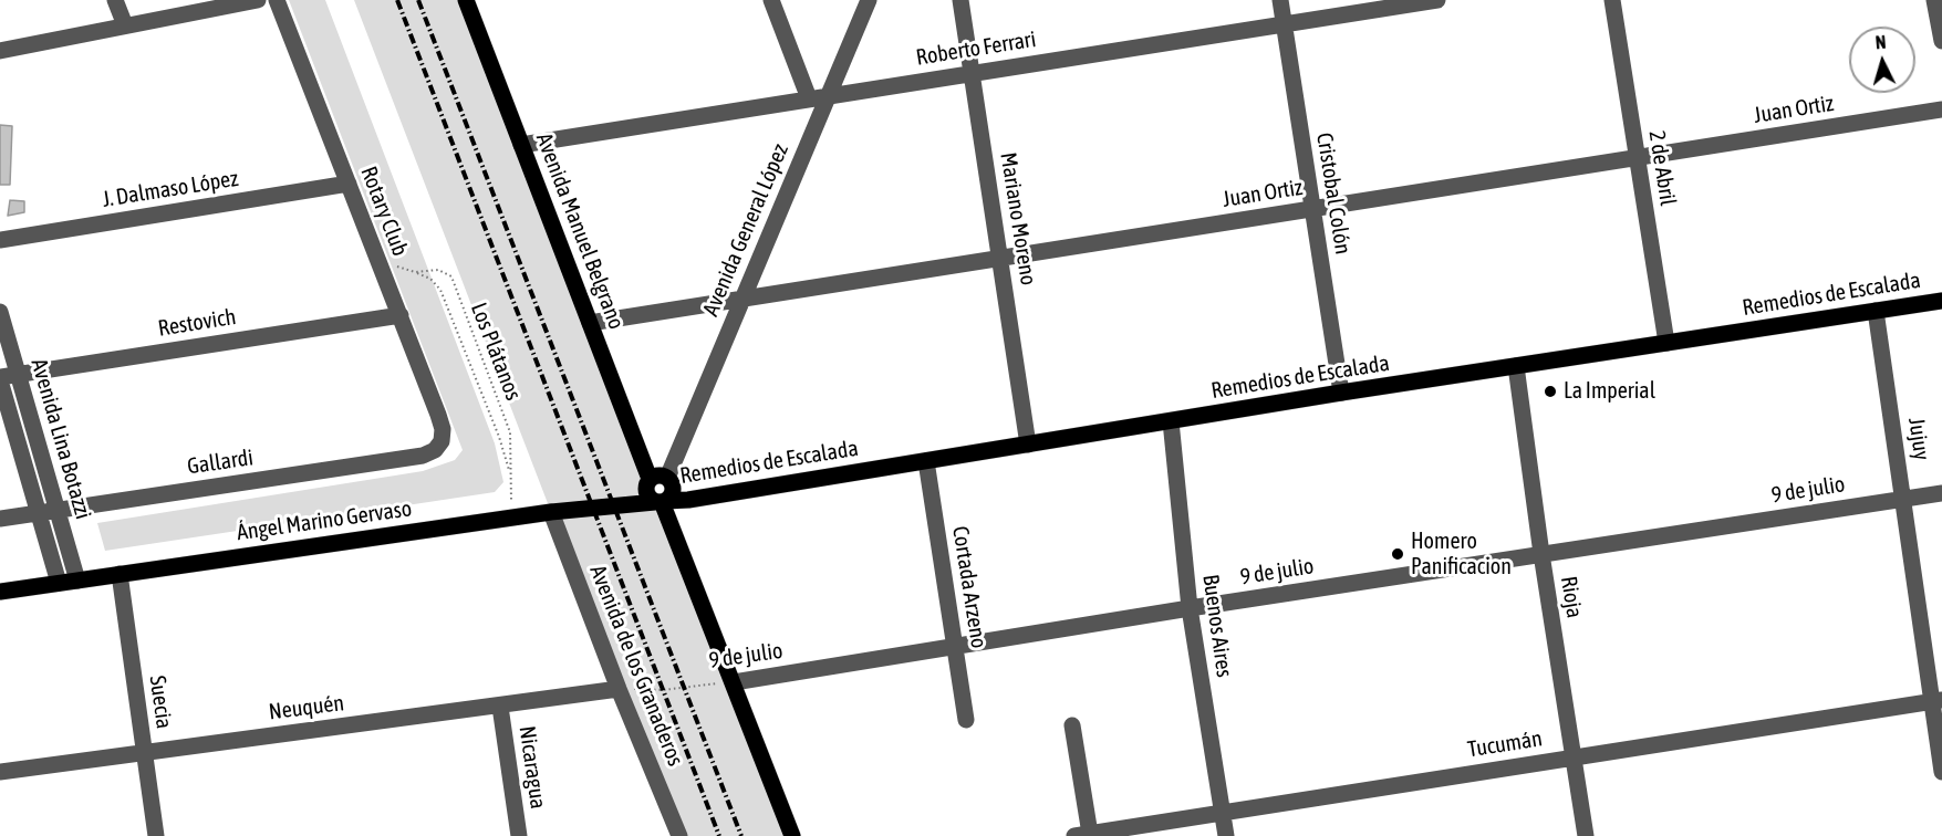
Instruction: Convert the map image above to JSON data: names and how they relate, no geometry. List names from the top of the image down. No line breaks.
{"streets":{"main road":["Avenida Manuel Belgrano","Remedios de Escalada","Ángel Marino Gervaso"],"street":["Roberto Ferrari","Juan Ortiz","2 de Abril","J. Dalmaso López","Cristobal Colón","Rotary Club","Mariano Moreno","Avenida General López","Restovich","Avenida Lina Botazzi","Jujuy","Gallardi","9 de julio","Cortada Arzeno","Rioja","Buenos Aires","Avenida de los Granaderos","Suecia","Neuquén","Tucumán","Nicaragua"],"path":["Los Plátanos"]},"crossings":[["Roberto Ferrari","Cristobal Colón"],["Roberto Ferrari","Mariano Moreno"],["Roberto Ferrari","Avenida General López"],["Roberto Ferrari","Avenida Manuel Belgrano"],["Juan Ortiz","2 de Abril"],["Juan Ortiz","Cristobal Colón"],["Juan Ortiz","Mariano Moreno"],["Juan Ortiz","Avenida General López"],["Juan Ortiz","Avenida Manuel Belgrano"],["2 de Abril","Remedios de Escalada"],["J. Dalmaso López","Rotary Club"],["Cristobal Colón","Remedios de Escalada"],["Rotary Club","Restovich"],["Rotary Club","Los Plátanos"],["Rotary Club","Gallardi"],["Mariano Moreno","Remedios de Escalada"],["Avenida General López","Avenida Manuel Belgrano"],["Avenida General López","Remedios de Escalada"],["Avenida General López","Ángel Marino Gervaso"],["Avenida Manuel Belgrano","Remedios de Escalada"],["Avenida Manuel Belgrano","Ángel Marino Gervaso"],["Remedios de Escalada","Jujuy"],["Remedios de Escalada","Ángel Marino Gervaso"],["Remedios de Escalada","Cortada Arzeno"],["Remedios de Escalada","Rioja"],["Remedios de Escalada","Buenos Aires"],["Restovich","Avenida Lina Botazzi"],["Los Plátanos","Ángel Marino Gervaso"],["Avenida Lina Botazzi","Gallardi"],["Avenida Lina Botazzi","Ángel Marino Gervaso"],["Jujuy","9 de julio"],["Jujuy","Tucumán"],["9 de julio","Cortada Arzeno"],["9 de julio","Rioja"],["9 de julio","Buenos Aires"],["9 de julio","Avenida de los Granaderos"],["9 de julio","Neuquén"],["Ángel Marino Gervaso","Avenida de los Granaderos"],["Ángel Marino Gervaso","Suecia"],["Rioja","Tucumán"],["Buenos Aires","Tucumán"],["Avenida de los Granaderos","Neuquén"],["Suecia","Neuquén"],["Neuquén","Nicaragua"]],"places":["La Imperial","Homero Panificacion"],"north":"top"}
